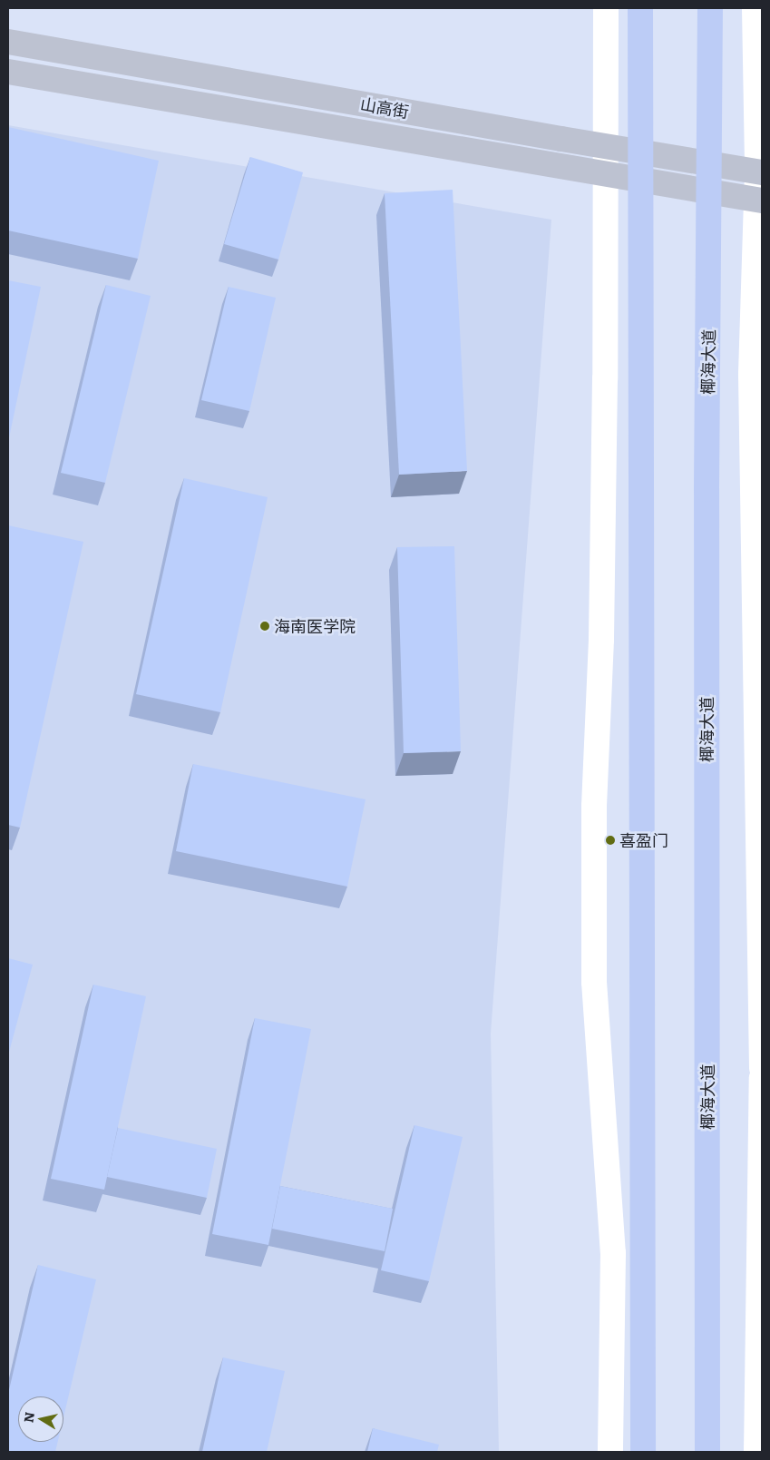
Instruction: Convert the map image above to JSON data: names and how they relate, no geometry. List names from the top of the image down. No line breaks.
{"streets":{"highway":["椰海大道"],"main road":["山高街"]},"crossings":[["山高街","椰海大道"]],"places":["海南医学院","喜盈门"],"north":"left"}
